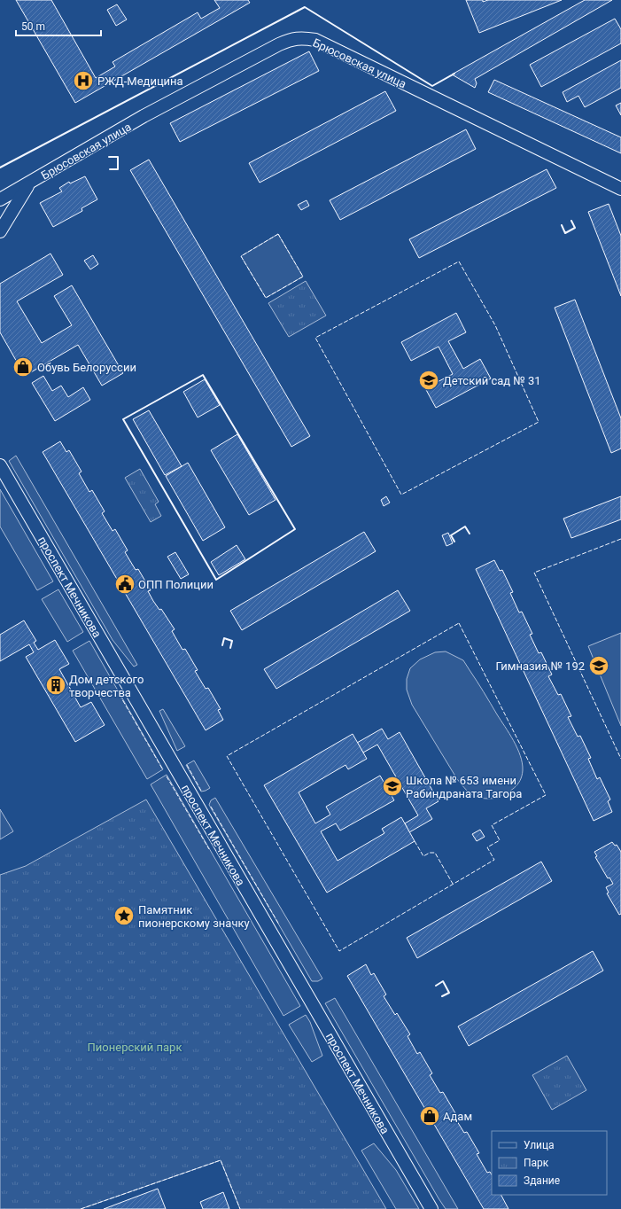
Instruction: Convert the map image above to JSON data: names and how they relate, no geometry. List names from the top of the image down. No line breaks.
{"streets":{"street":["Брюсовская улица","проспект Мечникова"]},"parks":["Пионерский парк"],"places":{"hospital":["РЖД-Медицина"],"shop":["Обувь Белоруссии","Адам"],"school or university":["Детский сад № 31","Гимназия № 192","Школа № 653 имени Рабиндраната Тагора"],"public building":["ОПП Полиции"],"building":["Дом детского творчества"],"place":["Памятник пионерскому значку"]},"legend":["Улица","Парк","Здание"],"scale_bar":"50 m"}
